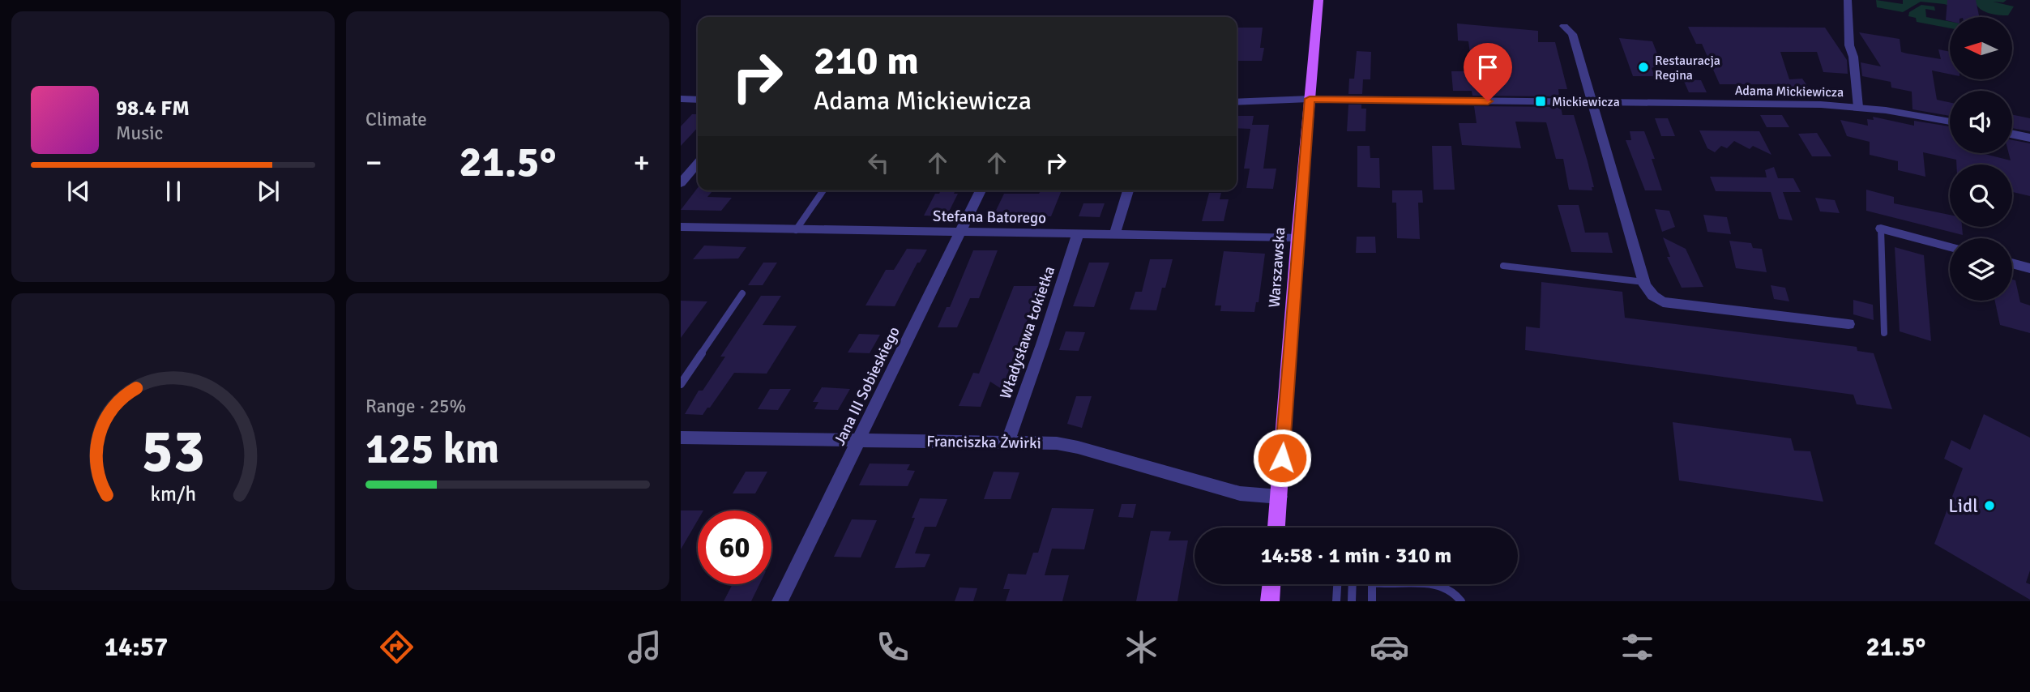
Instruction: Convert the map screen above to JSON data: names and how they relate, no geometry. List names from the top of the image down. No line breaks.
{"streets":{"main road":["Warszawska"],"street":["Adama Mickiewicza","Stefana Batorego","Władysława Łokietka","Jana III Sobieskiego","Franciszka Żwirki"]},"crossings":[["Adama Mickiewicza","Warszawska"],["Stefana Batorego","Warszawska"],["Stefana Batorego","Władysława Łokietka"],["Stefana Batorego","Jana III Sobieskiego"],["Warszawska","Franciszka Żwirki"],["Władysława Łokietka","Franciszka Żwirki"],["Jana III Sobieskiego","Franciszka Żwirki"]],"places":{"other":["Restauracja Regina","Lidl"],"transit":["Mickiewicza"]},"north":"left","page":{"tile":["Climate",["Range · 25%","125 km"]],"turn":["210 m","Adama Mickiewicza"],"song":["98.4 FM","Music"],"heat":["−","21.5°","+"],"limit":"60","trip":"14:58 · 1 min · 310 m","tabs":["14:57","21.5°"],"gauge":["53","km/h"]}}
